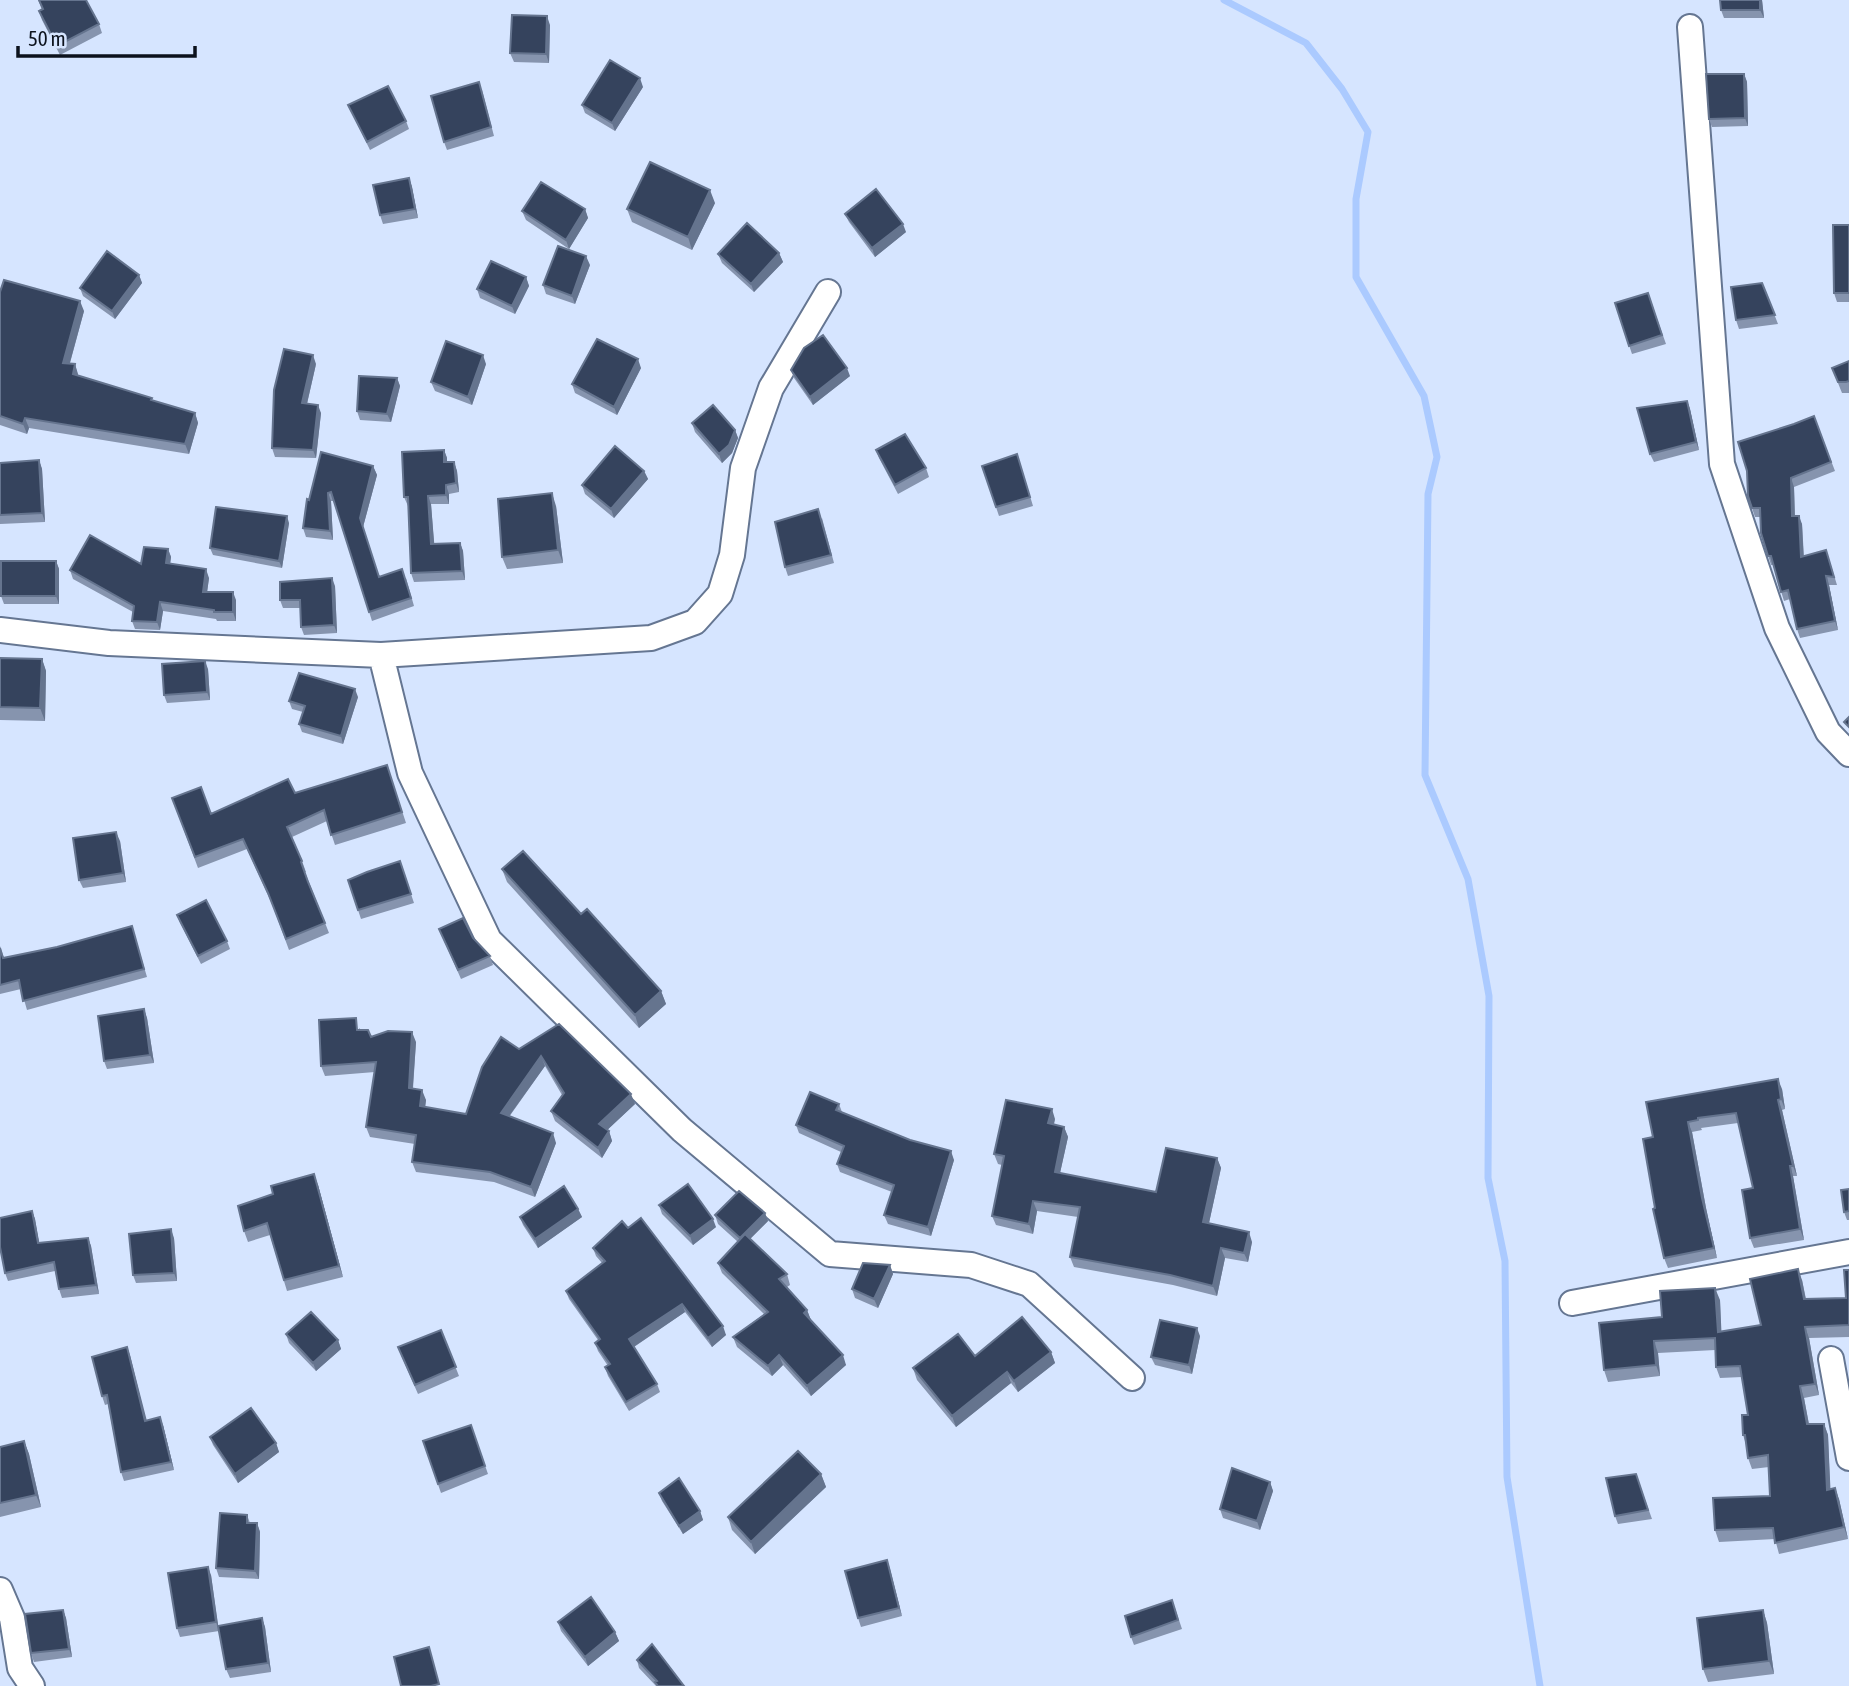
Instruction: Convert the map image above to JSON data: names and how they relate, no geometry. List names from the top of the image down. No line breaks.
{"scale_bar":"50 m"}
